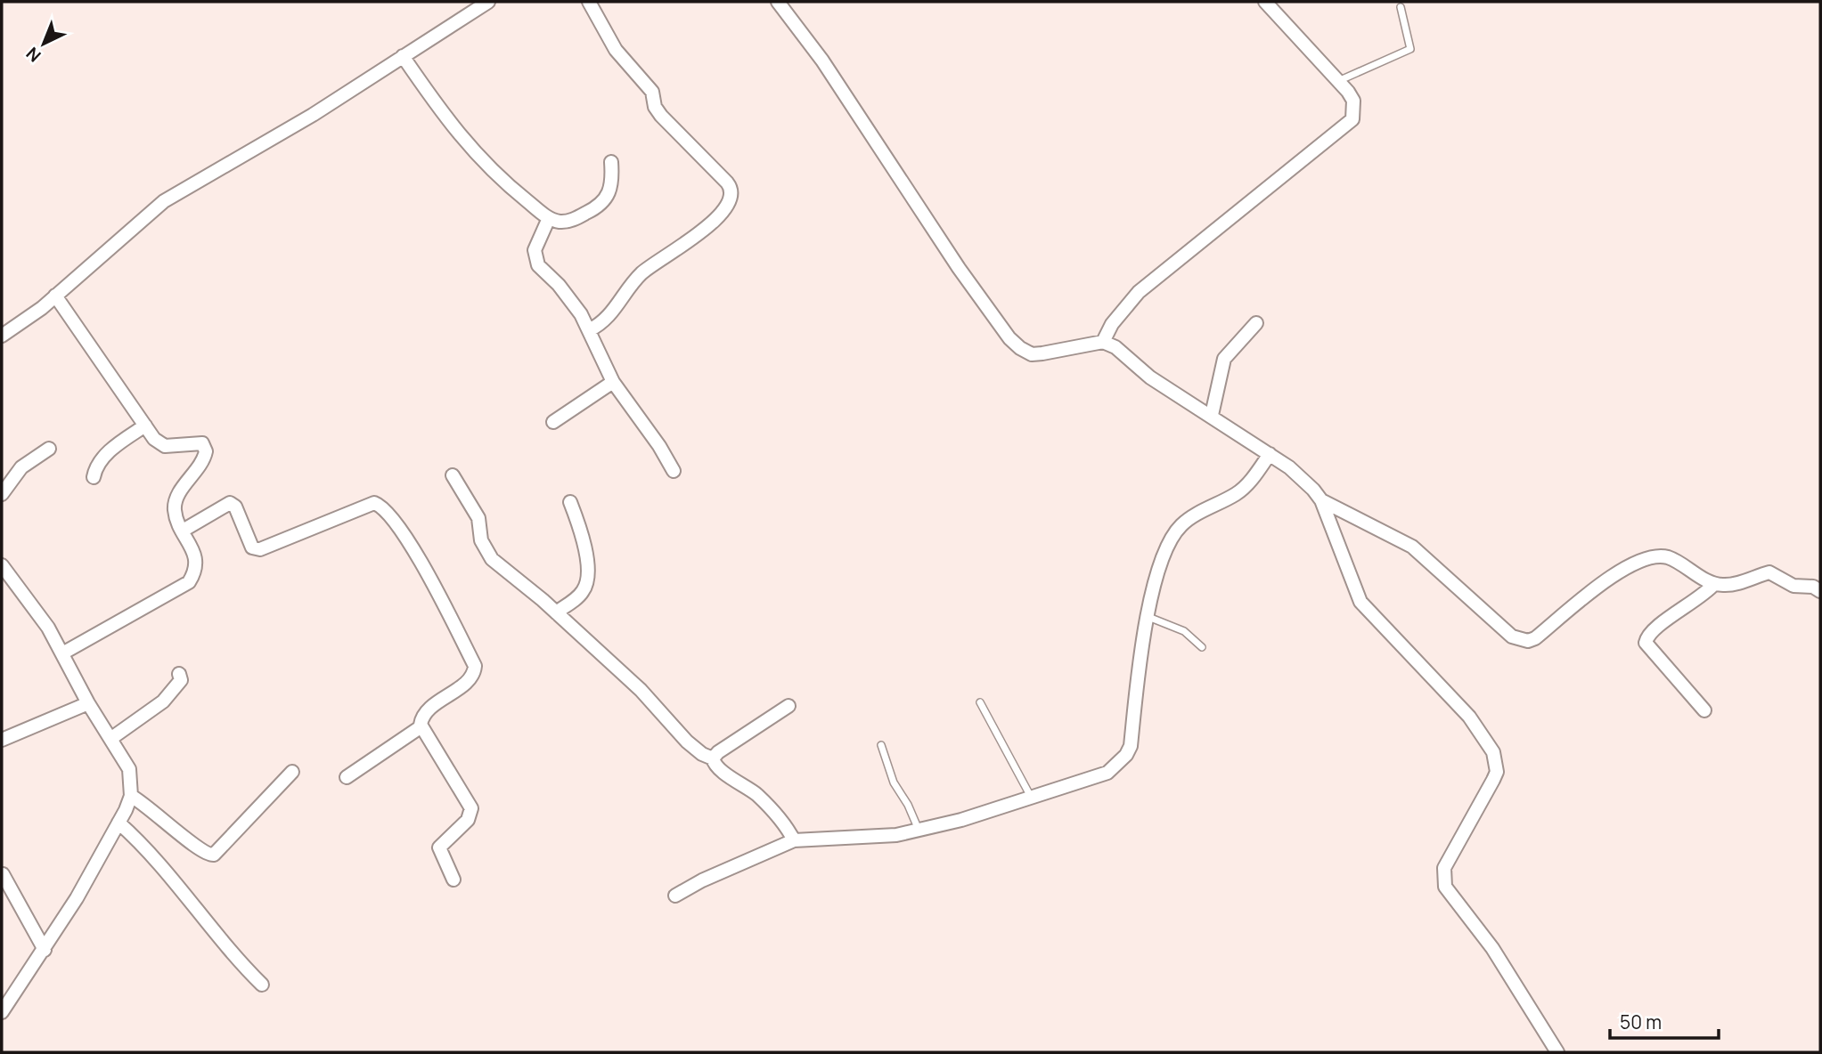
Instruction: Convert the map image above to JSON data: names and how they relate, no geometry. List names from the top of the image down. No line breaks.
{"scale_bar":"50 m","north":"bottom left"}
